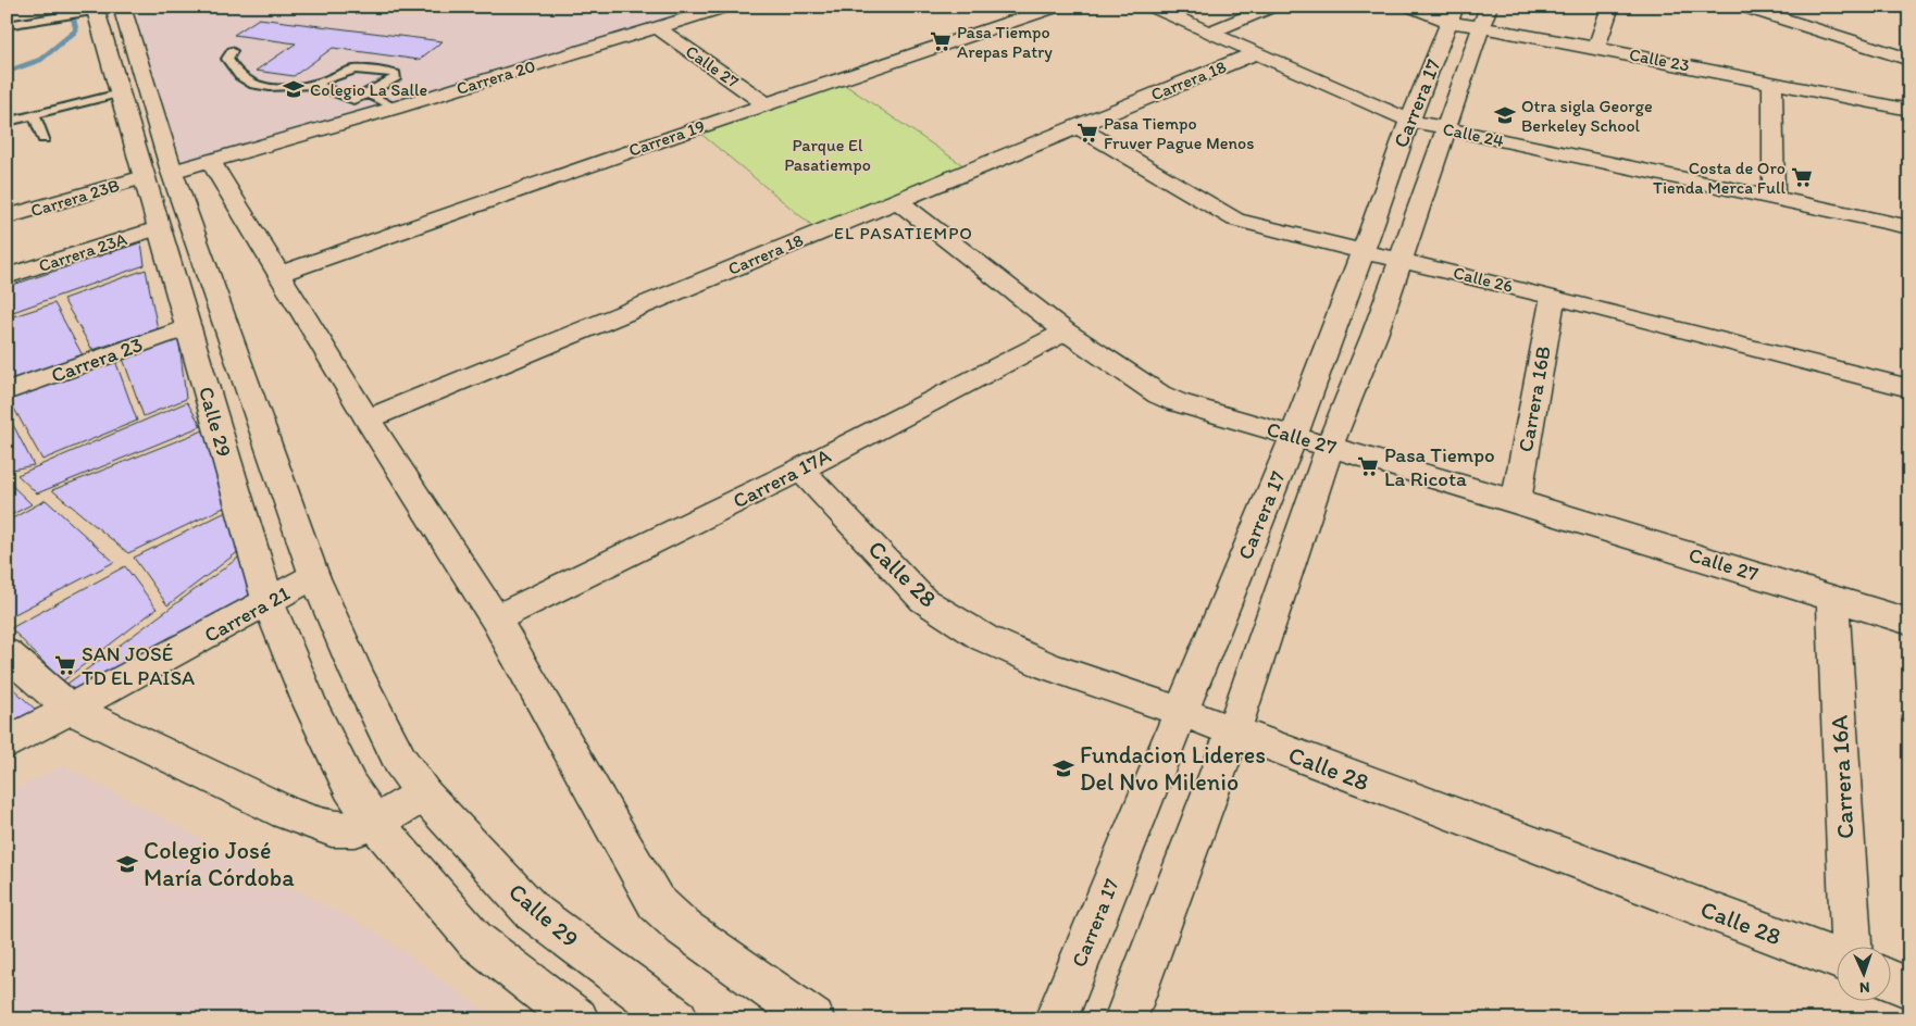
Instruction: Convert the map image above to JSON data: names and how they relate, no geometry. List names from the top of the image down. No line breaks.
{"streets":{"street":["Calle 23","Calle 27","Carrera 20","Carrera 18","Carrera 17","Calle 24","Carrera 19","Carrera 23B","Carrera 23A","Calle 26","Carrera 23","Carrera 16B","Calle 29","Carrera 17A","Calle 28","Carrera 21","Carrera 16A"]},"crossings":[["Calle 23","Carrera 17"],["Calle 27","Carrera 20"],["Calle 27","Carrera 18"],["Calle 27","Carrera 17"],["Calle 27","Carrera 19"],["Calle 27","Carrera 16B"],["Calle 27","Carrera 17A"],["Calle 27","Carrera 16A"],["Carrera 20","Calle 29"],["Carrera 18","Calle 24"],["Carrera 18","Calle 26"],["Carrera 17","Calle 24"],["Carrera 17","Calle 26"],["Carrera 17","Calle 28"],["Carrera 23B","Calle 29"],["Carrera 23A","Calle 29"],["Calle 26","Carrera 16B"],["Carrera 23","Calle 29"],["Calle 29","Carrera 21"],["Carrera 17A","Calle 28"]],"districts":["EL PASATIEMPO"],"parks":["Parque El Pasatiempo"],"places":{"supermarket":["Pasa Tiempo Arepas Patry","Pasa Tiempo Fruver Pague Menos","Costa de Oro Tienda Merca Full","Pasa Tiempo La Ricota","SAN JOSÉ TD EL PAISA"],"school or university":["Colegio La Salle","Otra sigla George Berkeley School","Fundacion Lideres Del Nvo Milenio","Colegio José María Córdoba"]},"north":"bottom"}
